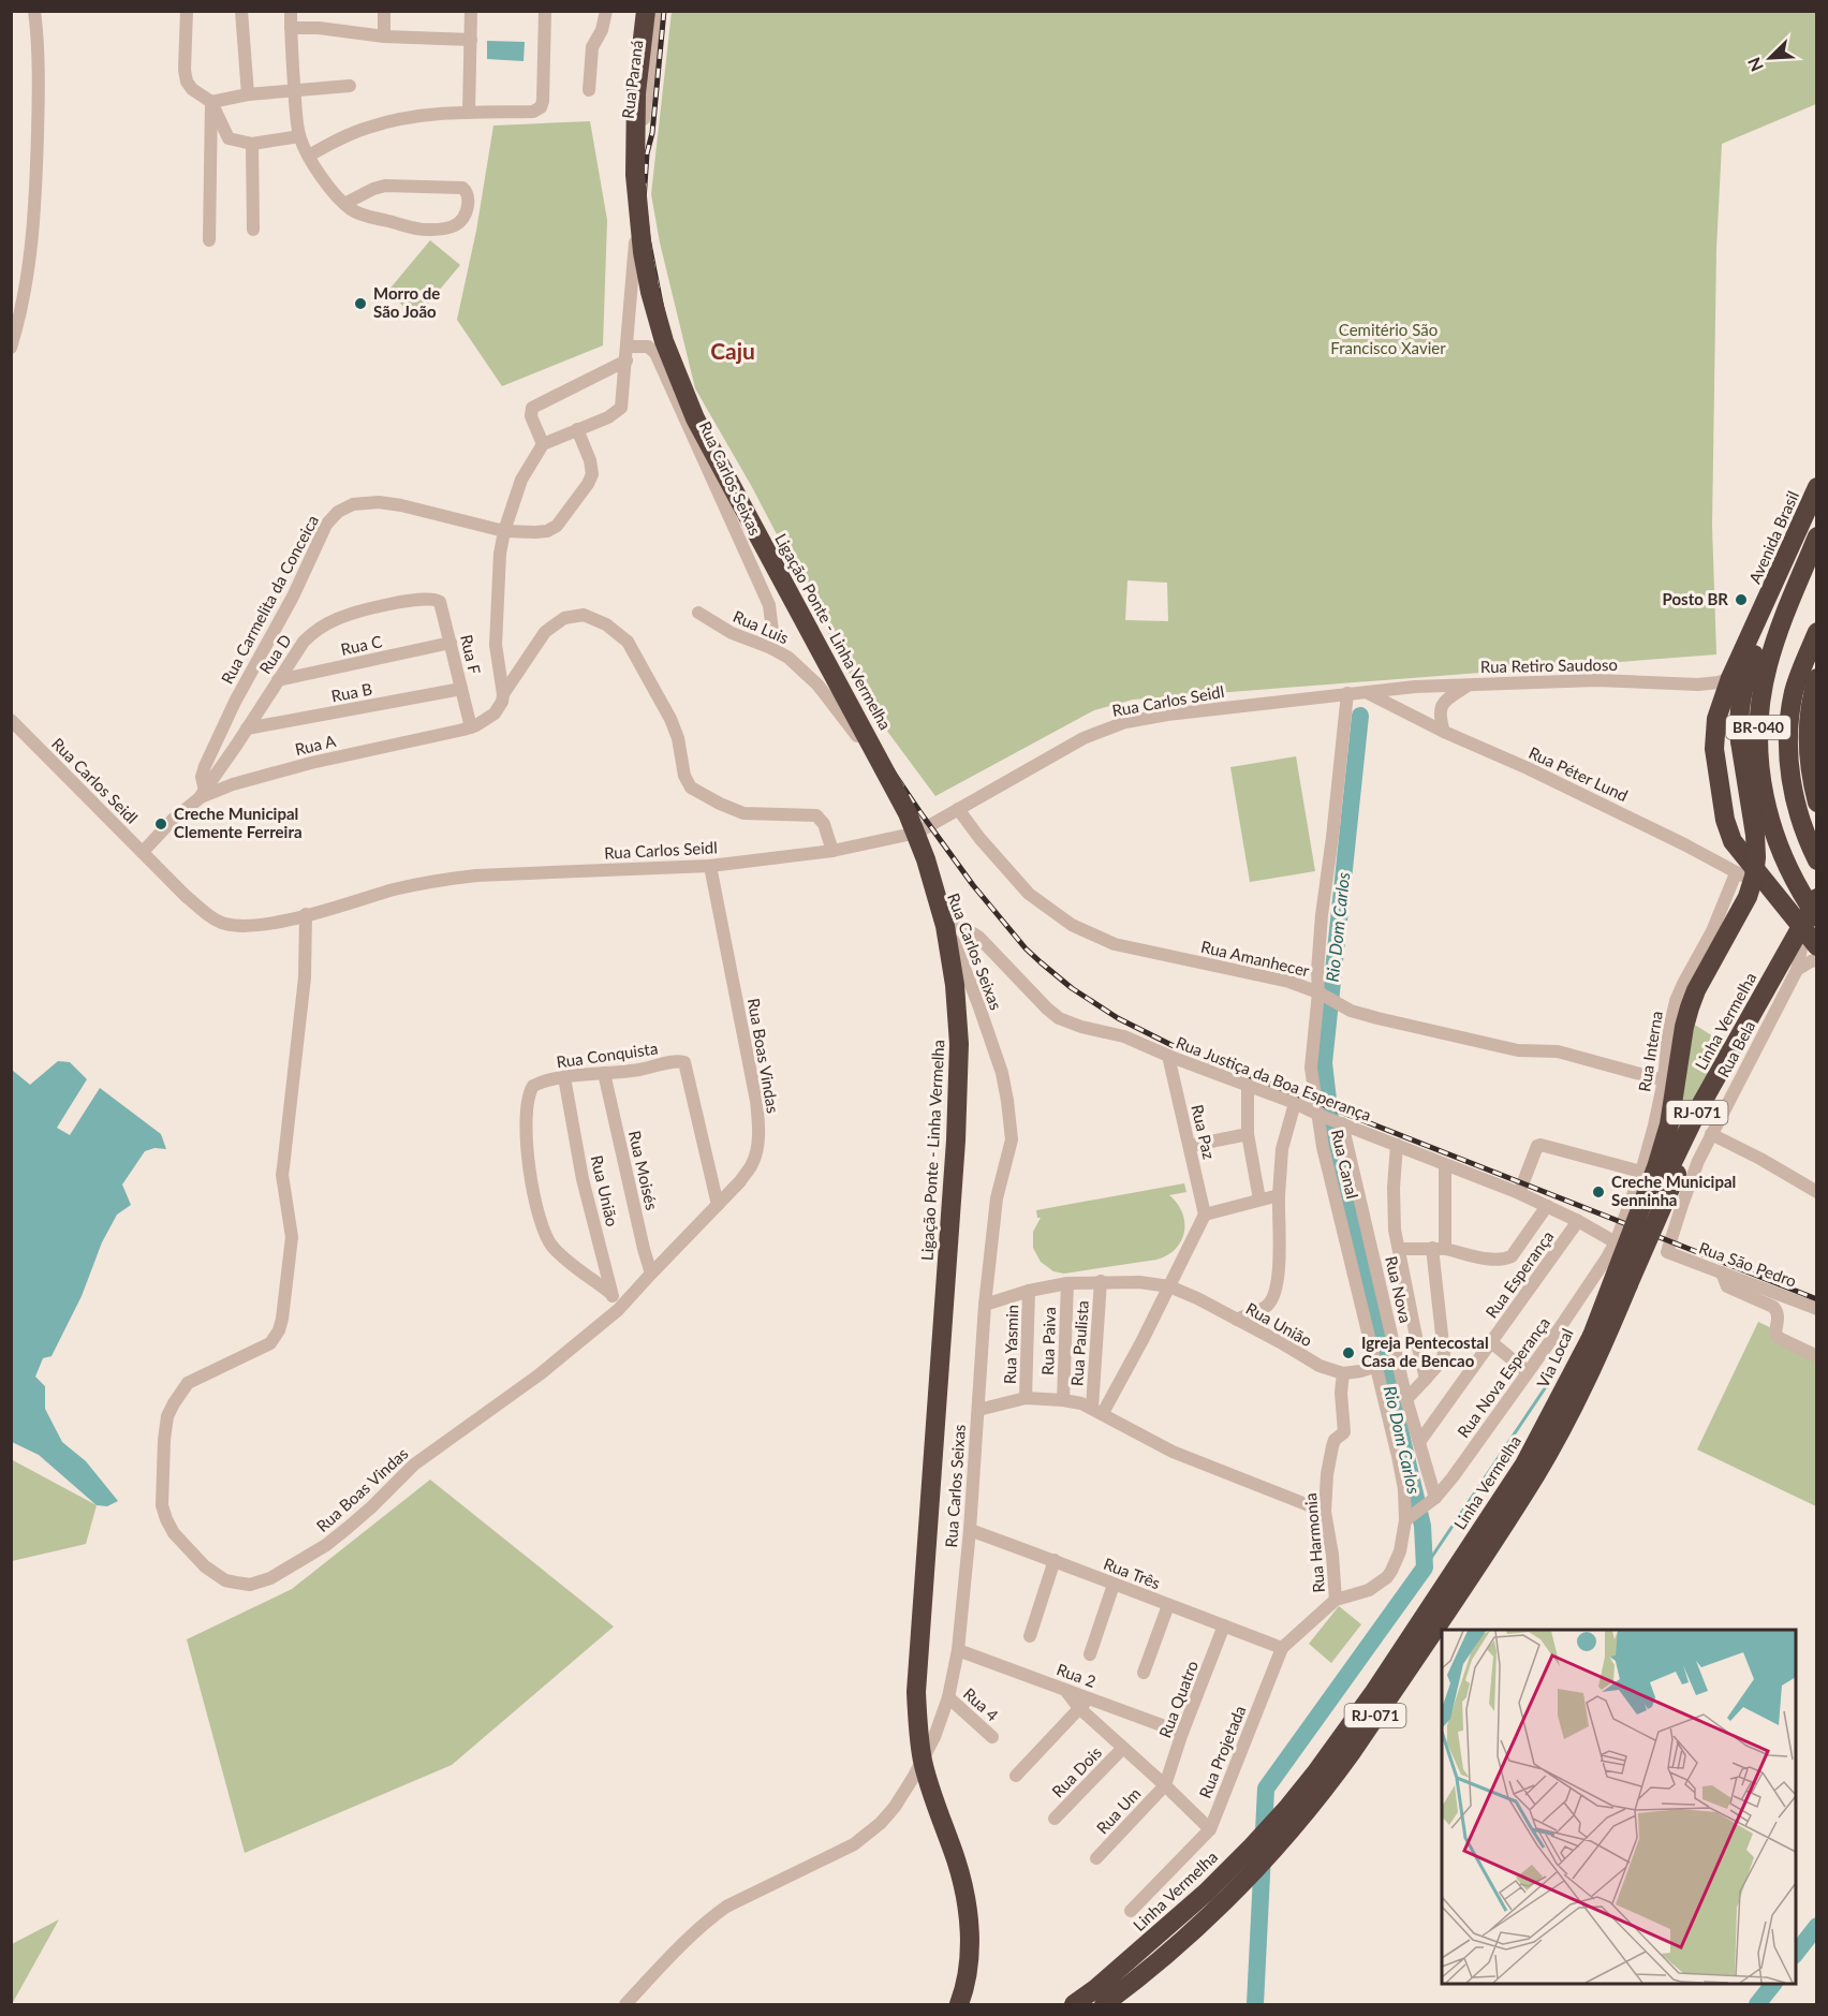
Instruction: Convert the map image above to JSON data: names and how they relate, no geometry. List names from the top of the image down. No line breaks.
{"streets":{"highway":["Avenida Brasil","Ligação Ponte - Linha Vermelha","BR-040","Linha Vermelha","RJ-071"],"street":["Rua Paraná","Rua Carlos Seixas","Rua Carmelita da Conceica","Rua Luis","Rua C","Rua D","Rua F","Rua Retiro Saudoso","Rua B","Rua Carlos Seidl","Rua A","Rua Péter Lund","Rua Amanhecer","Rua Bela","Rua Interna","Rua Conquista","Rua Boas Vindas","Rua Justiça da Boa Esperança","Rua Paz","Rua Canal","Rua Moisés","Rua União","Rua São Pedro","Rua Esperança","Rua Nova","Rua Paiva","Rua Paulista","Rua Yasmin","Via Local","Rua Nova Esperança","Rua Harmonia","Rua Três","Rua 2","Rua Quatro","Rua 4","Rua Projetada","Rua Dois","Rua Um"]},"crossings":[["Rua Carlos Seixas","Rua Luis"],["Rua Carlos Seixas","Rua Carlos Seidl"],["Rua Carlos Seixas","Rua Justiça da Boa Esperança"],["Rua Carlos Seixas","Rua União"],["Rua Carlos Seixas","Rua Três"],["Rua Carlos Seixas","Rua 2"],["Rua Carlos Seixas","Rua 4"],["Avenida Brasil","Rua Retiro Saudoso"],["Avenida Brasil","Rua Péter Lund"],["Avenida Brasil","Rua Bela"],["Rua Carmelita da Conceica","Rua D"],["Rua Carmelita da Conceica","Rua A"],["Rua Luis","Rua Carlos Seidl"],["Rua C","Rua D"],["Rua C","Rua F"],["Rua D","Rua F"],["Rua D","Rua B"],["Rua D","Rua A"],["Rua F","Rua B"],["Rua F","Rua A"],["Rua Retiro Saudoso","Rua Carlos Seidl"],["Rua Retiro Saudoso","Rua Péter Lund"],["Rua Carlos Seidl","Rua A"],["Rua Carlos Seidl","Rua Péter Lund"],["Rua Carlos Seidl","Rua Amanhecer"],["Rua Carlos Seidl","Rua Boas Vindas"],["Rua Carlos Seidl","Rua Canal"],["BR-040","Linha Vermelha"],["Rua Péter Lund","Rua Interna"],["Rua Péter Lund","Via Local"],["Rua Amanhecer","Rua Interna"],["Rua Amanhecer","Rua Canal"],["Rua Bela","Rua São Pedro"],["Rua Interna","Rua Justiça da Boa Esperança"],["Rua Interna","Via Local"],["Rua Interna","Rua Nova Esperança"],["Rua Conquista","Rua Boas Vindas"],["Rua Conquista","Rua Moisés"],["Rua Conquista","Rua União"],["Rua Boas Vindas","Rua Moisés"],["Rua Boas Vindas","Rua União"],["Rua Justiça da Boa Esperança","Rua Paz"],["Rua Justiça da Boa Esperança","Rua Canal"],["Rua Justiça da Boa Esperança","Rua Esperança"],["Rua Justiça da Boa Esperança","Rua Nova"],["Rua Justiça da Boa Esperança","Rua Nova Esperança"],["Rua Canal","Rua Nova"],["Rua Canal","Rua Nova Esperança"],["Rua Canal","Rua Harmonia"],["Rua Canal","Rua Projetada"],["Rua União","Rua Paiva"],["Rua União","Rua Paulista"],["Rua União","Rua Yasmin"],["Rua União","Rua Harmonia"],["Rua Esperança","Rua Nova"],["Rua Nova","Rua Nova Esperança"],["Rua Harmonia","Rua Projetada"],["Rua Três","Rua Quatro"],["Rua Três","Rua Projetada"],["Rua 2","Rua Quatro"],["Rua 2","Rua Um"],["Rua Quatro","Rua Um"],["Rua Projetada","Rua Um"],["Rua Dois","Rua Um"]],"districts":["Caju"],"water":["Rio Dom Carlos"],"parks":["Cemitério São Francisco Xavier"],"places":["Morro de São João","Posto BR","Creche Municipal Clemente Ferreira","Creche Municipal Senninha","Igreja Pentecostal Casa de Bencao"],"north":"bottom left"}
